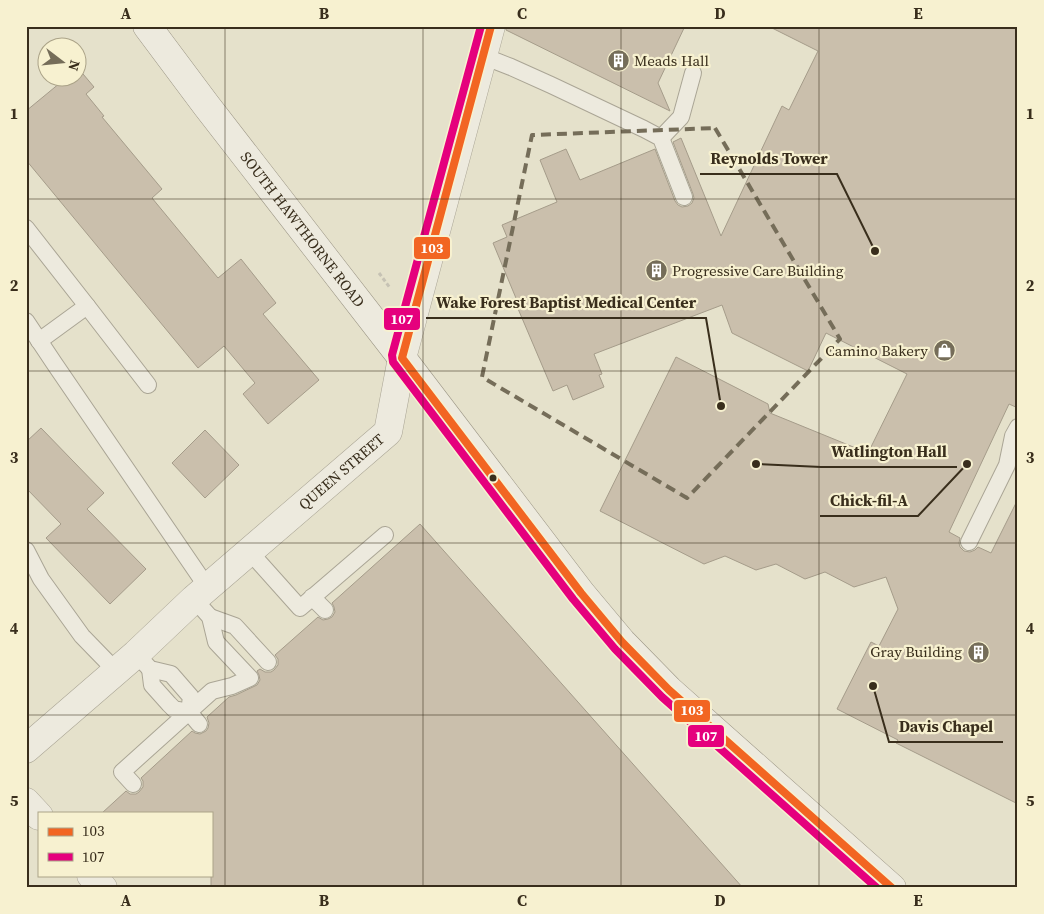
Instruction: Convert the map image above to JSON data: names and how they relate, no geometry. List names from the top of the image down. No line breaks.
{"streets":{"main road":["SOUTH HAWTHORNE ROAD","QUEEN STREET"]},"crossings":[["SOUTH HAWTHORNE ROAD","QUEEN STREET"]],"places":{"building":["Meads Hall","Progressive Care Building","Gray Building"],"other":["Reynolds Tower","Wake Forest Baptist Medical Center","Watlington Hall","Chick-fil-A","Davis Chapel"],"shop":["Camino Bakery"]},"lines":["transit line 103","transit line 107"],"legend":["103","107"],"north":"right","grid":{"columns":["A","B","C","D","E"],"rows":["1","2","3","4","5"]}}
